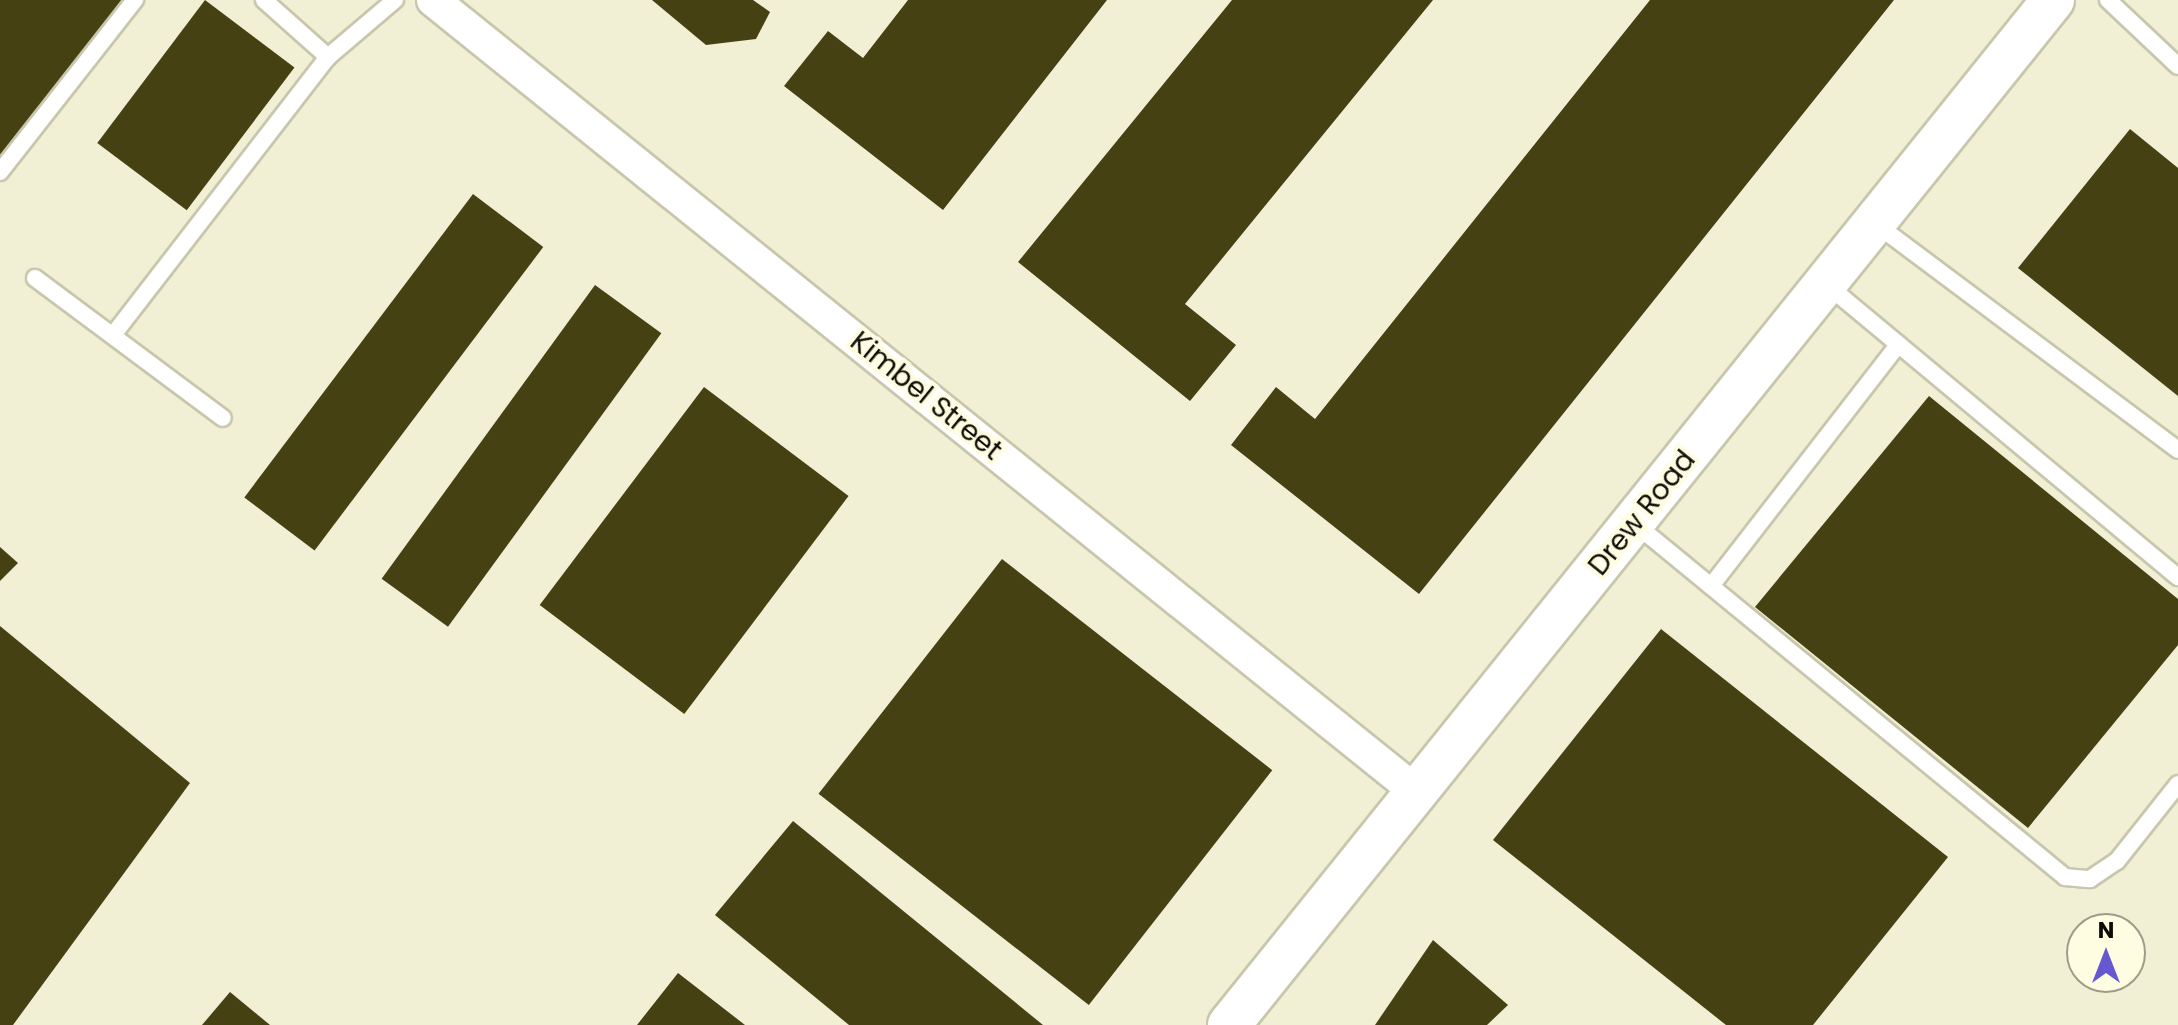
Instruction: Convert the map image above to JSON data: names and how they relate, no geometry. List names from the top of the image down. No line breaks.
{"streets":{"street":["Kimbel Street","Drew Road"]},"crossings":[["Kimbel Street","Drew Road"]],"north":"top"}
